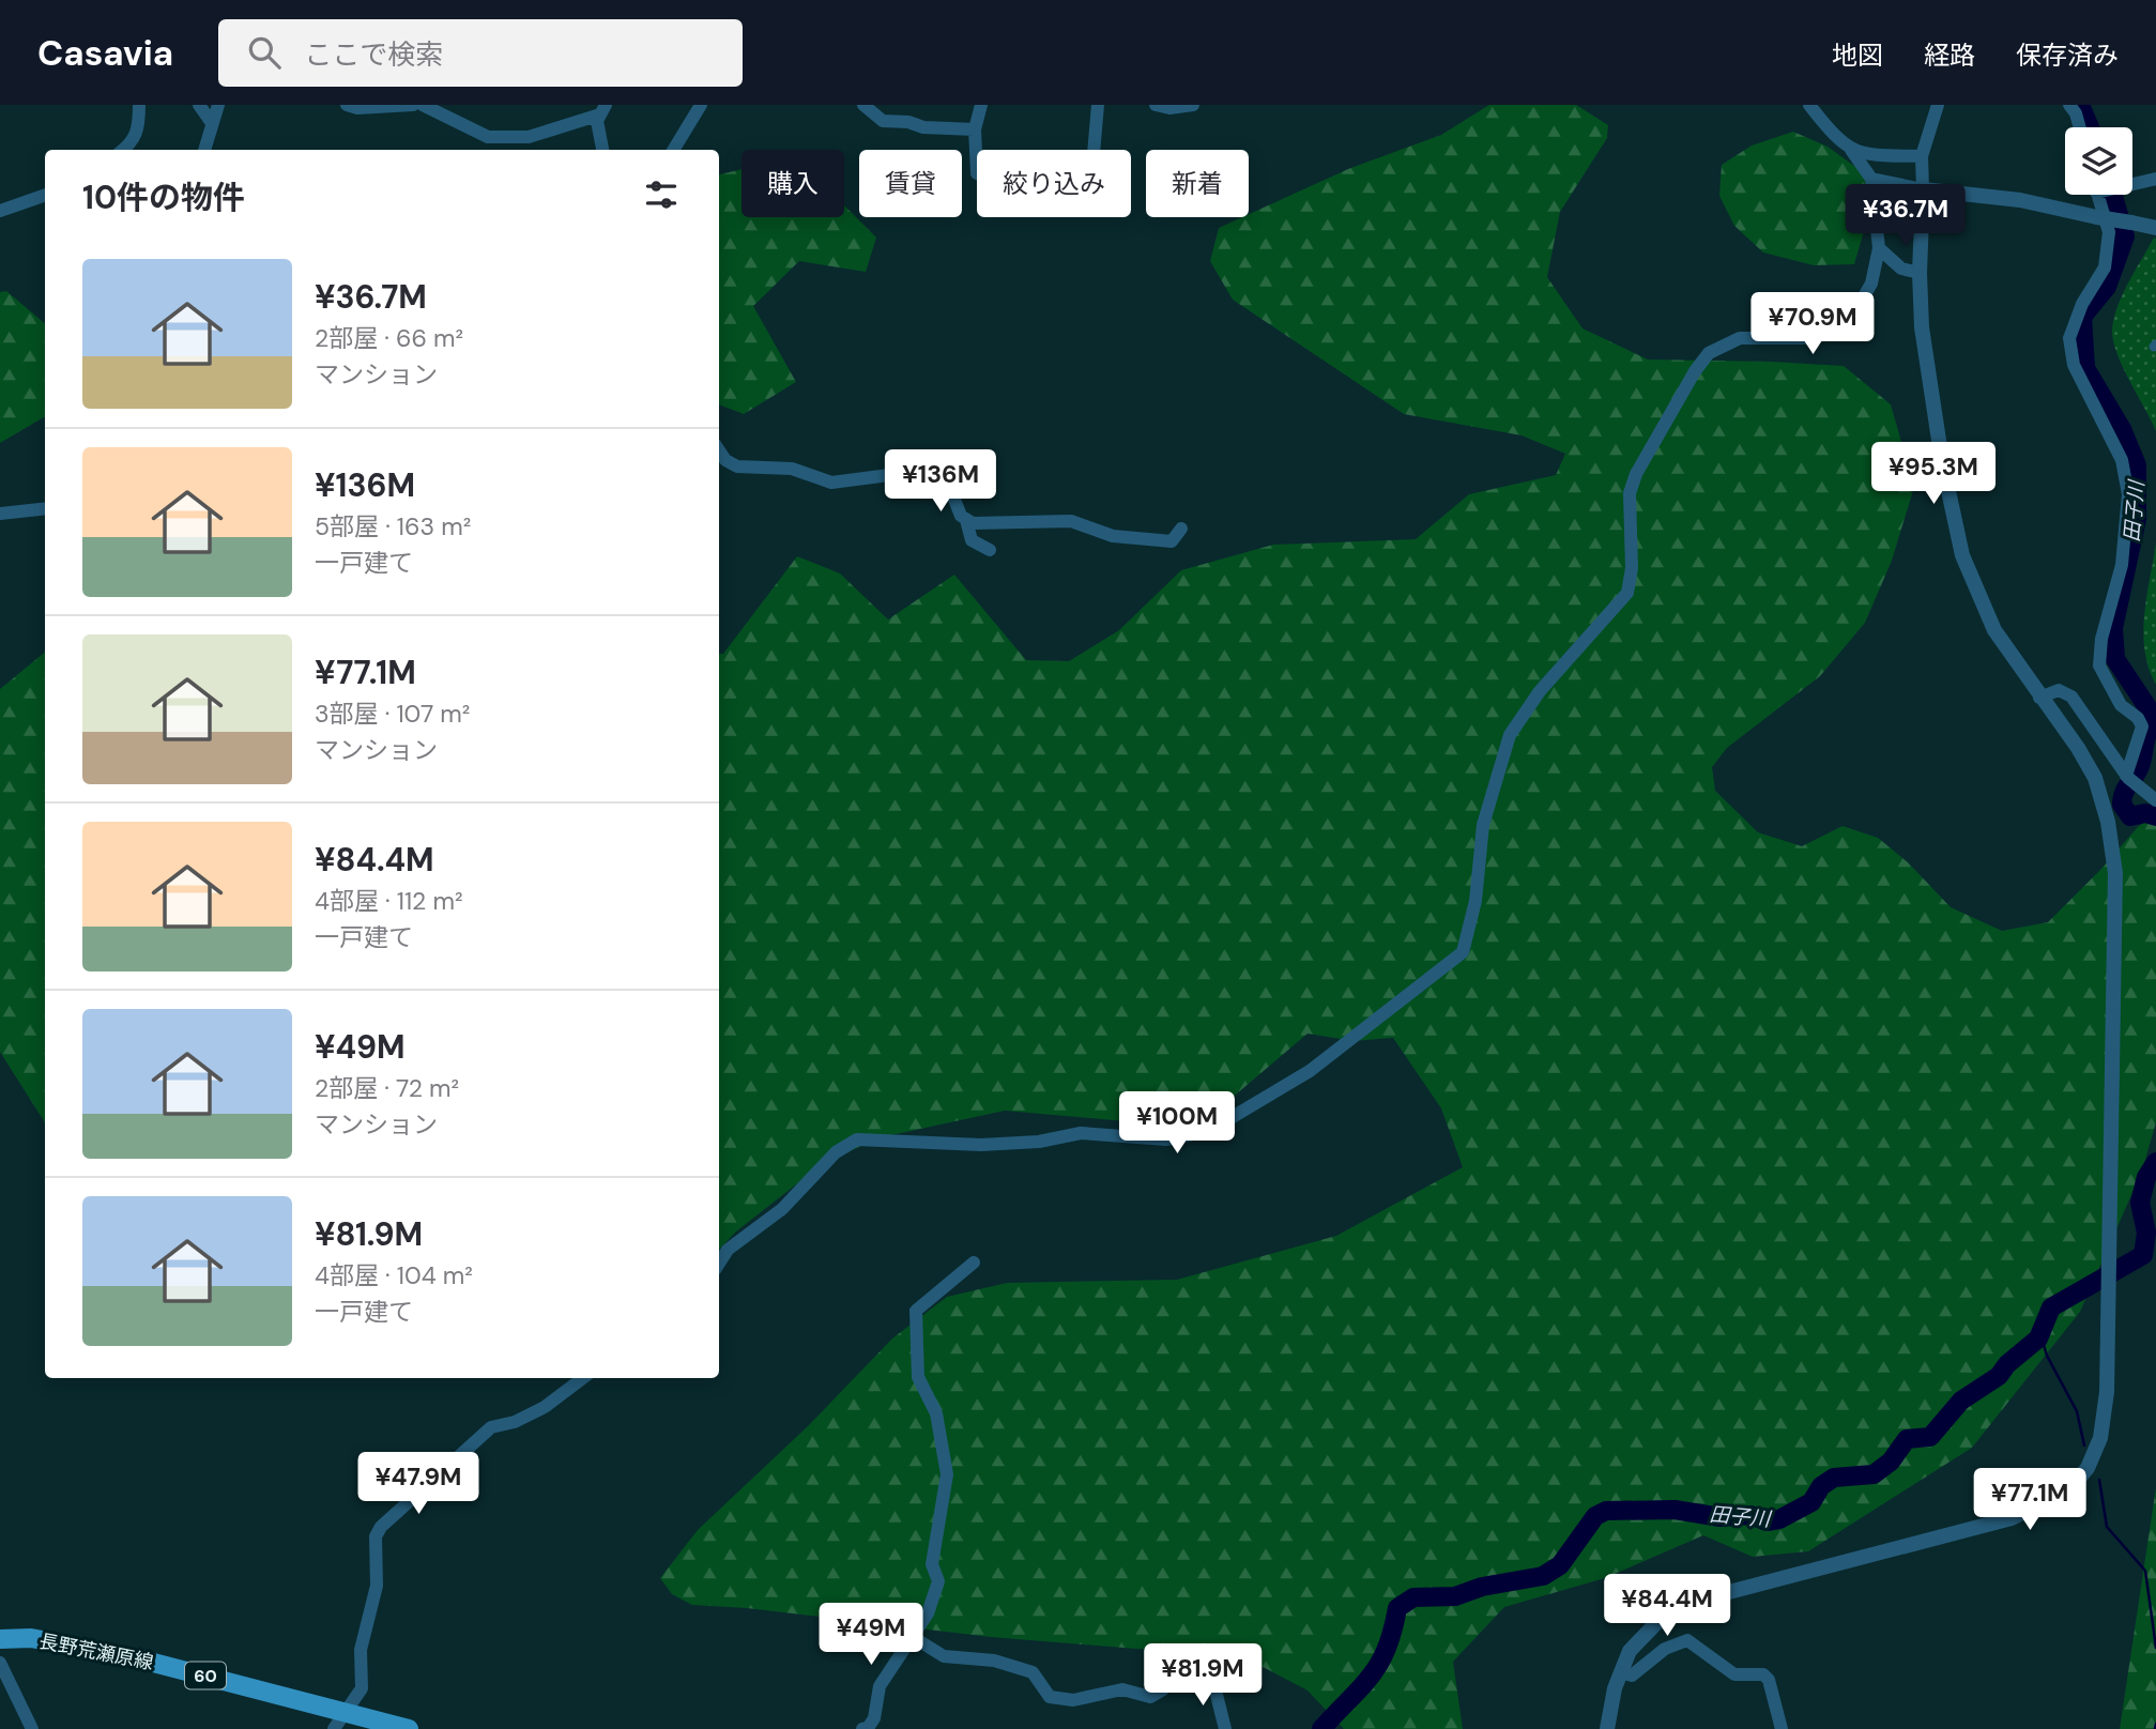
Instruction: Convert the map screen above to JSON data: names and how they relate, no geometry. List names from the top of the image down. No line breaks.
{"streets":{"main road":["長野荒瀬原線","60"]},"water":["田子川"],"page":{"header":"Casavia","search":"ここで検索","nav":["地図","経路","保存済み"],"chip":["購入","賃貸","絞り込み","新着"],"heading":"10件の物件","price":["¥36.7M","¥70.9M","¥95.3M","¥136M","¥100M","¥47.9M","¥77.1M","¥84.4M","¥49M","¥81.9M"],"list":[{"name":"¥36.7M","note":"2部屋 · 66 m² · マンション"},{"name":"¥136M","note":"5部屋 · 163 m² · 一戸建て"},{"name":"¥77.1M","note":"3部屋 · 107 m² · マンション"},{"name":"¥84.4M","note":"4部屋 · 112 m² · 一戸建て"},{"name":"¥49M","note":"2部屋 · 72 m² · マンション"},{"name":"¥81.9M","note":"4部屋 · 104 m² · 一戸建て"}]}}
